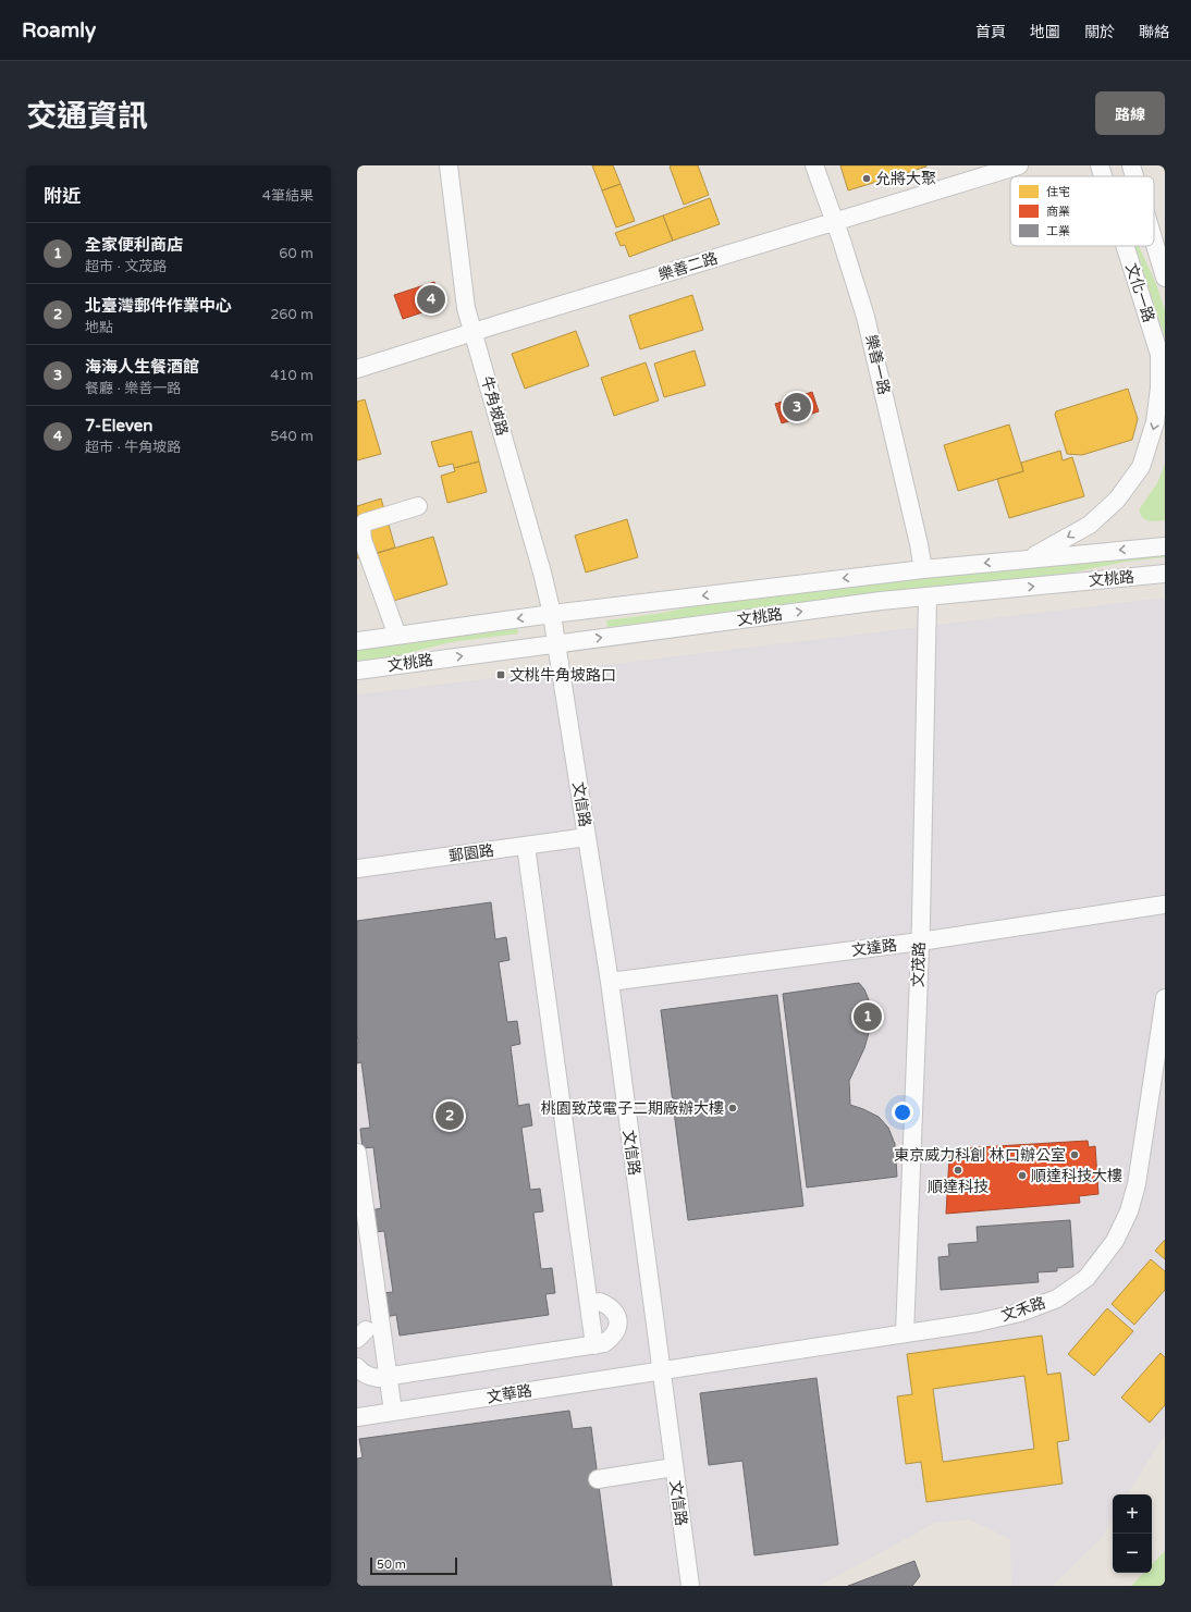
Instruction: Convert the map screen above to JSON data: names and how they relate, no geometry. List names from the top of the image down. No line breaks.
{"streets":{"street":["樂善二路","文化一路","樂善一路","牛角坡路","文桃路","文信路","郵園路","文達路","文茂路","文禾路","文華路"]},"crossings":[["樂善二路","樂善一路"],["樂善二路","牛角坡路"],["文化一路","文桃路"],["樂善一路","文桃路"],["牛角坡路","文桃路"],["牛角坡路","文信路"],["文桃路","文信路"],["文桃路","文茂路"],["文信路","郵園路"],["文信路","文達路"],["文信路","文禾路"],["文信路","文華路"],["文達路","文茂路"],["文茂路","文禾路"],["文禾路","文華路"]],"one_way":["文化一路"],"places":{"other":["允將大聚","桃園致茂電子二期廠辦大樓","東京威力科創 林口辦公室","順達科技","順達科技大樓"],"transit":["文桃牛角坡路口"]},"legend":["住宅","商業","工業"],"scale_bar":"50 m","page":{"header":"Roamly","nav":["首頁","地圖","關於","聯絡"],"title":"交通資訊","buttons":"路線","heading":["附近","4筆結果"],"list":[{"mark":"1","name":"全家便利商店","note":"超市 · 文茂路","value":"60 m"},{"mark":"2","name":"北臺灣郵件作業中心","note":"地點","value":"260 m"},{"mark":"3","name":"海海人生餐酒館","note":"餐廳 · 樂善一路","value":"410 m"},{"mark":"4","name":"7-Eleven","note":"超市 · 牛角坡路","value":"540 m"}],"pins":["4","3","1","2"],"map_buttons":["+","−"],"scale":"50 m"}}
